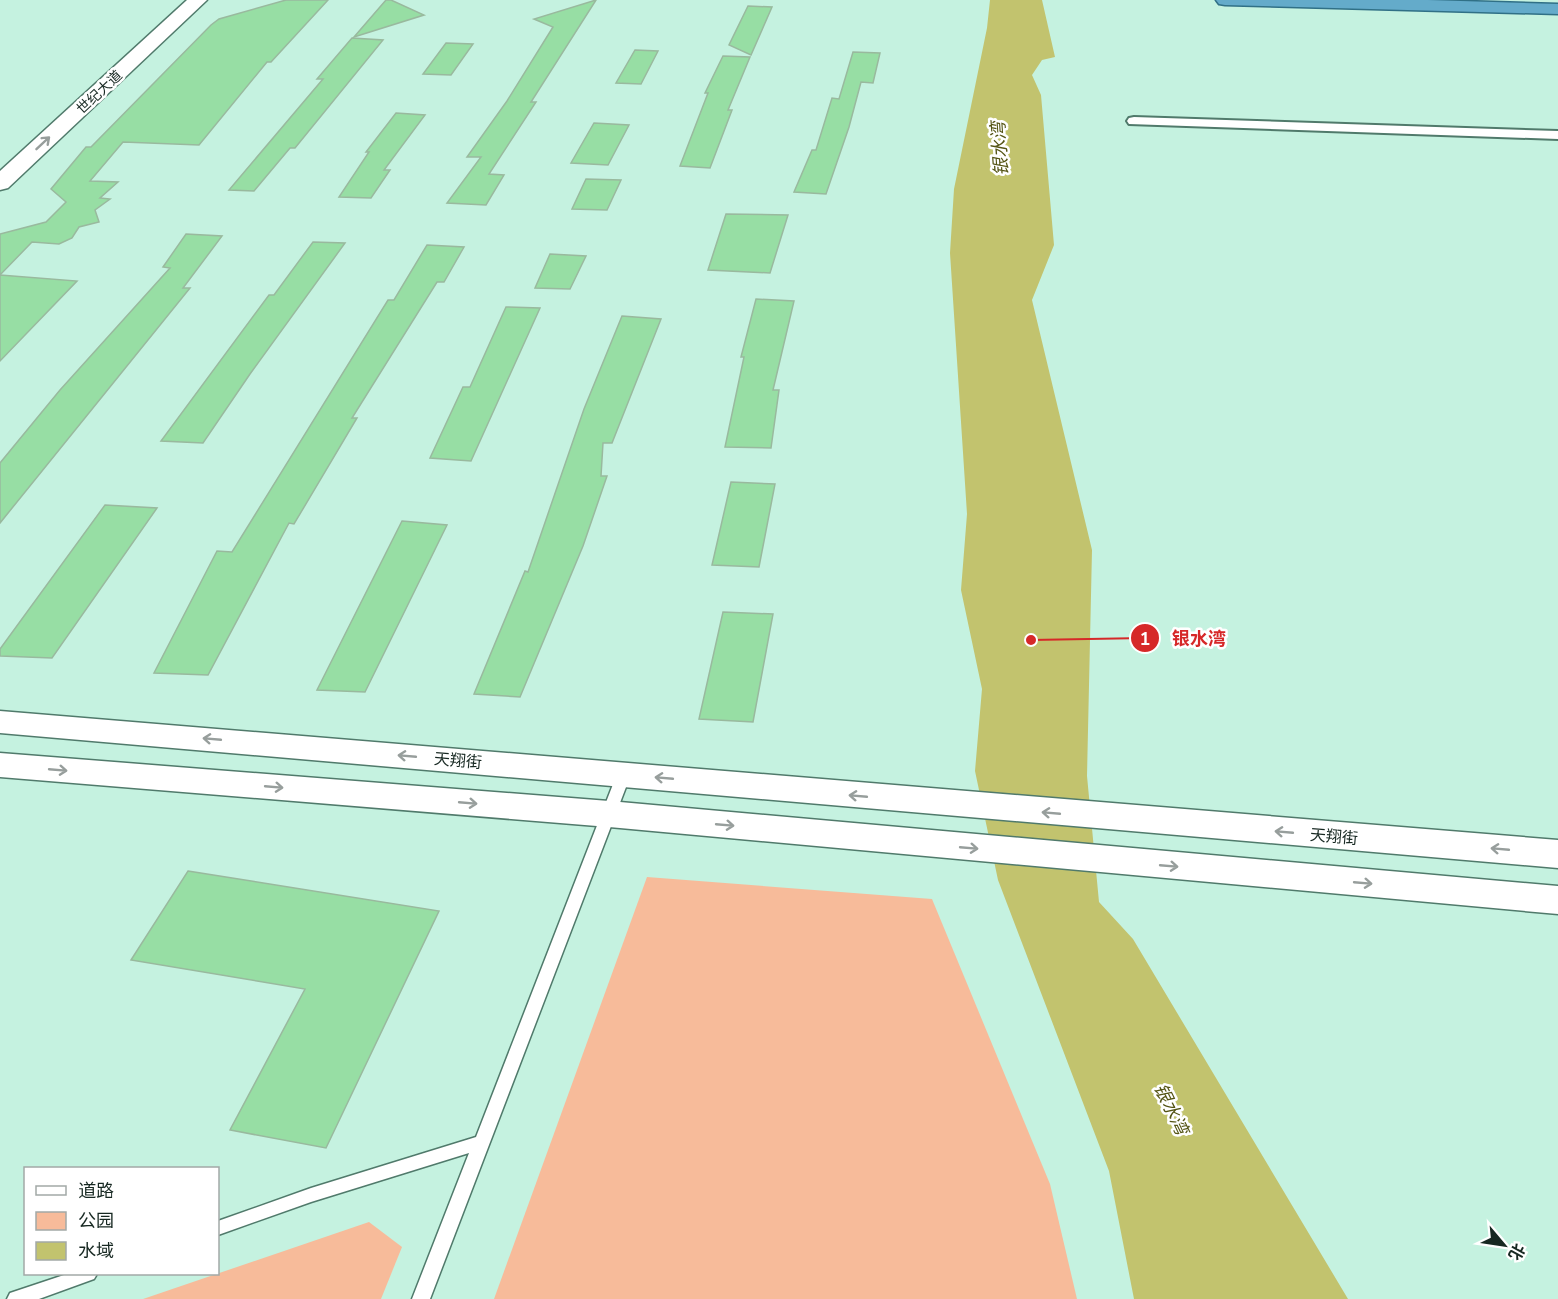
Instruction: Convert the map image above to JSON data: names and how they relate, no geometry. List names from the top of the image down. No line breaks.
{"streets":{"main road":["世纪大道","天翔街"]},"water":["银水湾"],"places":["银水湾"],"legend":["道路","公园","水域"],"north":"bottom right"}
